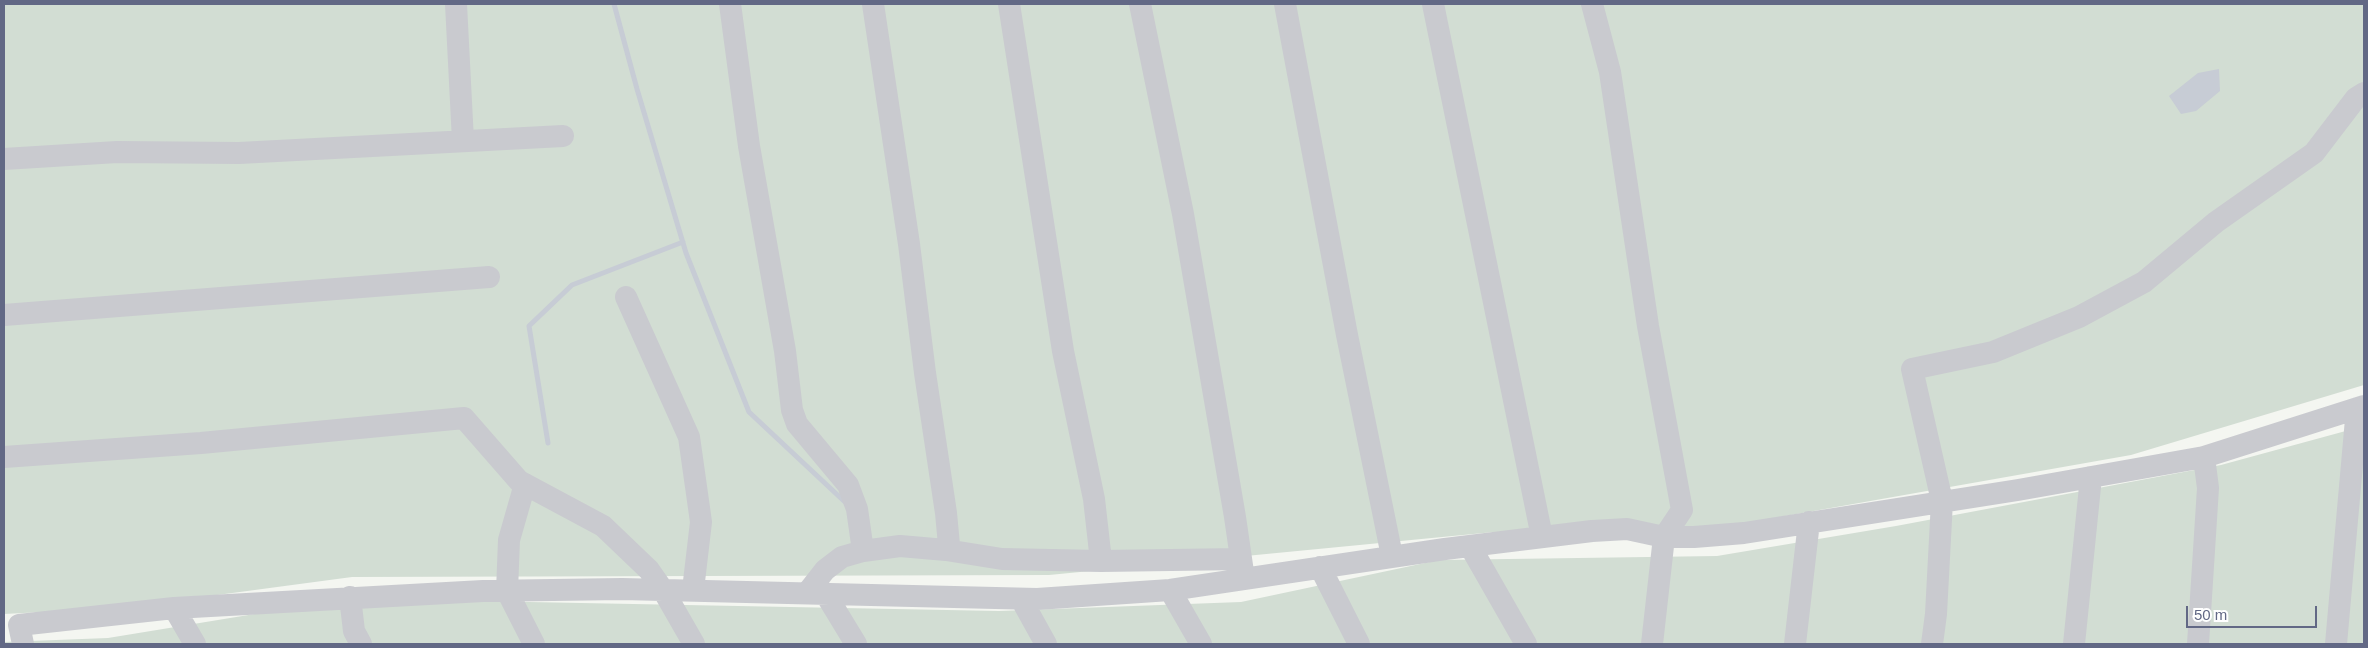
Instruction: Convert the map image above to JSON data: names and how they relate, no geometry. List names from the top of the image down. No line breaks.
{"scale_bar":"50 m"}
